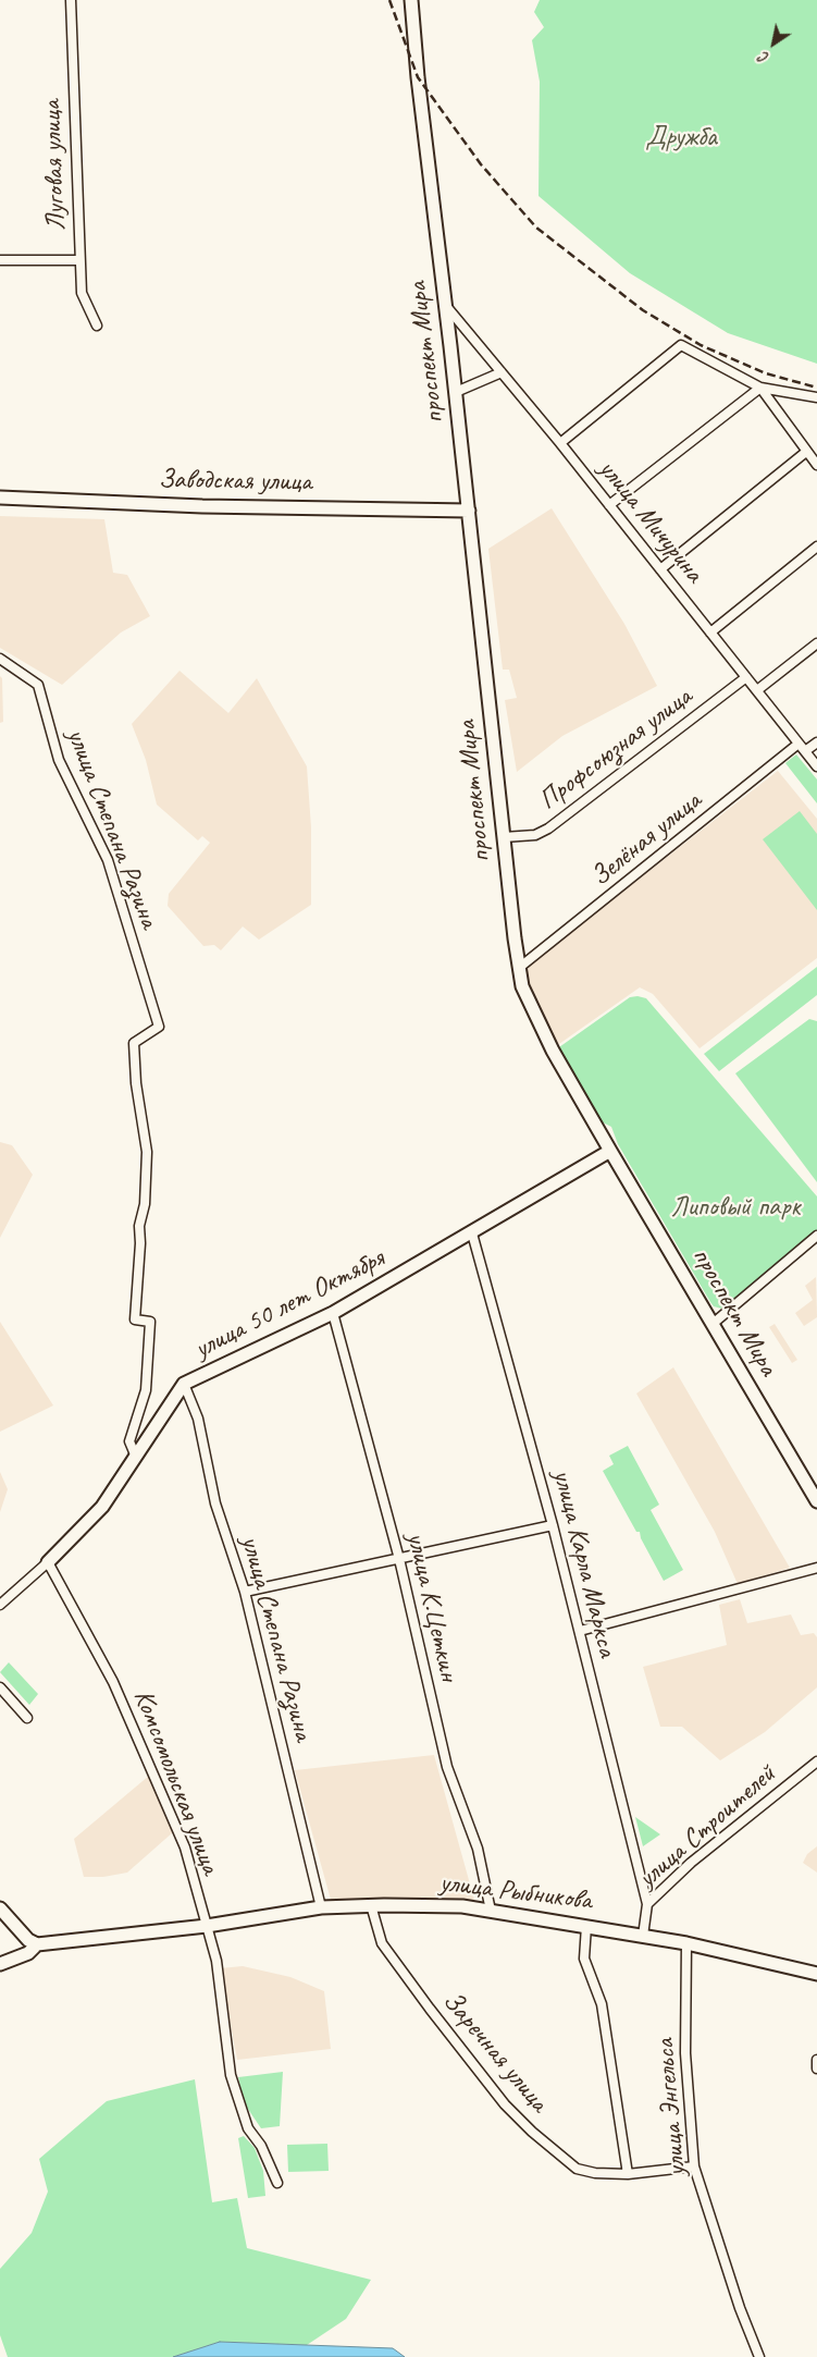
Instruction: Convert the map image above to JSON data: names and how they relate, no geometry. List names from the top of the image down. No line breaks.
{"streets":{"street":["Луговая улица","проспект Мира","Заводская улица","улица Мичурина","Профсоюзная улица","улица Степана Разина","Зелёная улица","улица 50 лет Октября","улица Карла Маркса","улица К.Цеткин","Комсомольская улица","улица Строителей","улица Рыбникова","Заречная улица","улица Энгельса"]},"crossings":[["проспект Мира","Заводская улица"],["проспект Мира","улица Мичурина"],["проспект Мира","Профсоюзная улица"],["проспект Мира","Зелёная улица"],["проспект Мира","улица 50 лет Октября"],["улица Мичурина","Профсоюзная улица"],["улица Мичурина","Зелёная улица"],["улица Степана Разина","улица 50 лет Октября"],["улица Степана Разина","улица Рыбникова"],["улица 50 лет Октября","улица Карла Маркса"],["улица 50 лет Октября","улица К.Цеткин"],["улица 50 лет Октября","Комсомольская улица"],["улица Карла Маркса","улица Строителей"],["улица К.Цеткин","улица Рыбникова"],["Комсомольская улица","улица Рыбникова"],["улица Строителей","улица Рыбникова"],["улица Рыбникова","Заречная улица"],["улица Рыбникова","улица Энгельса"],["Заречная улица","улица Энгельса"]],"parks":["Дружба","Липовый парк"],"north":"bottom left"}
